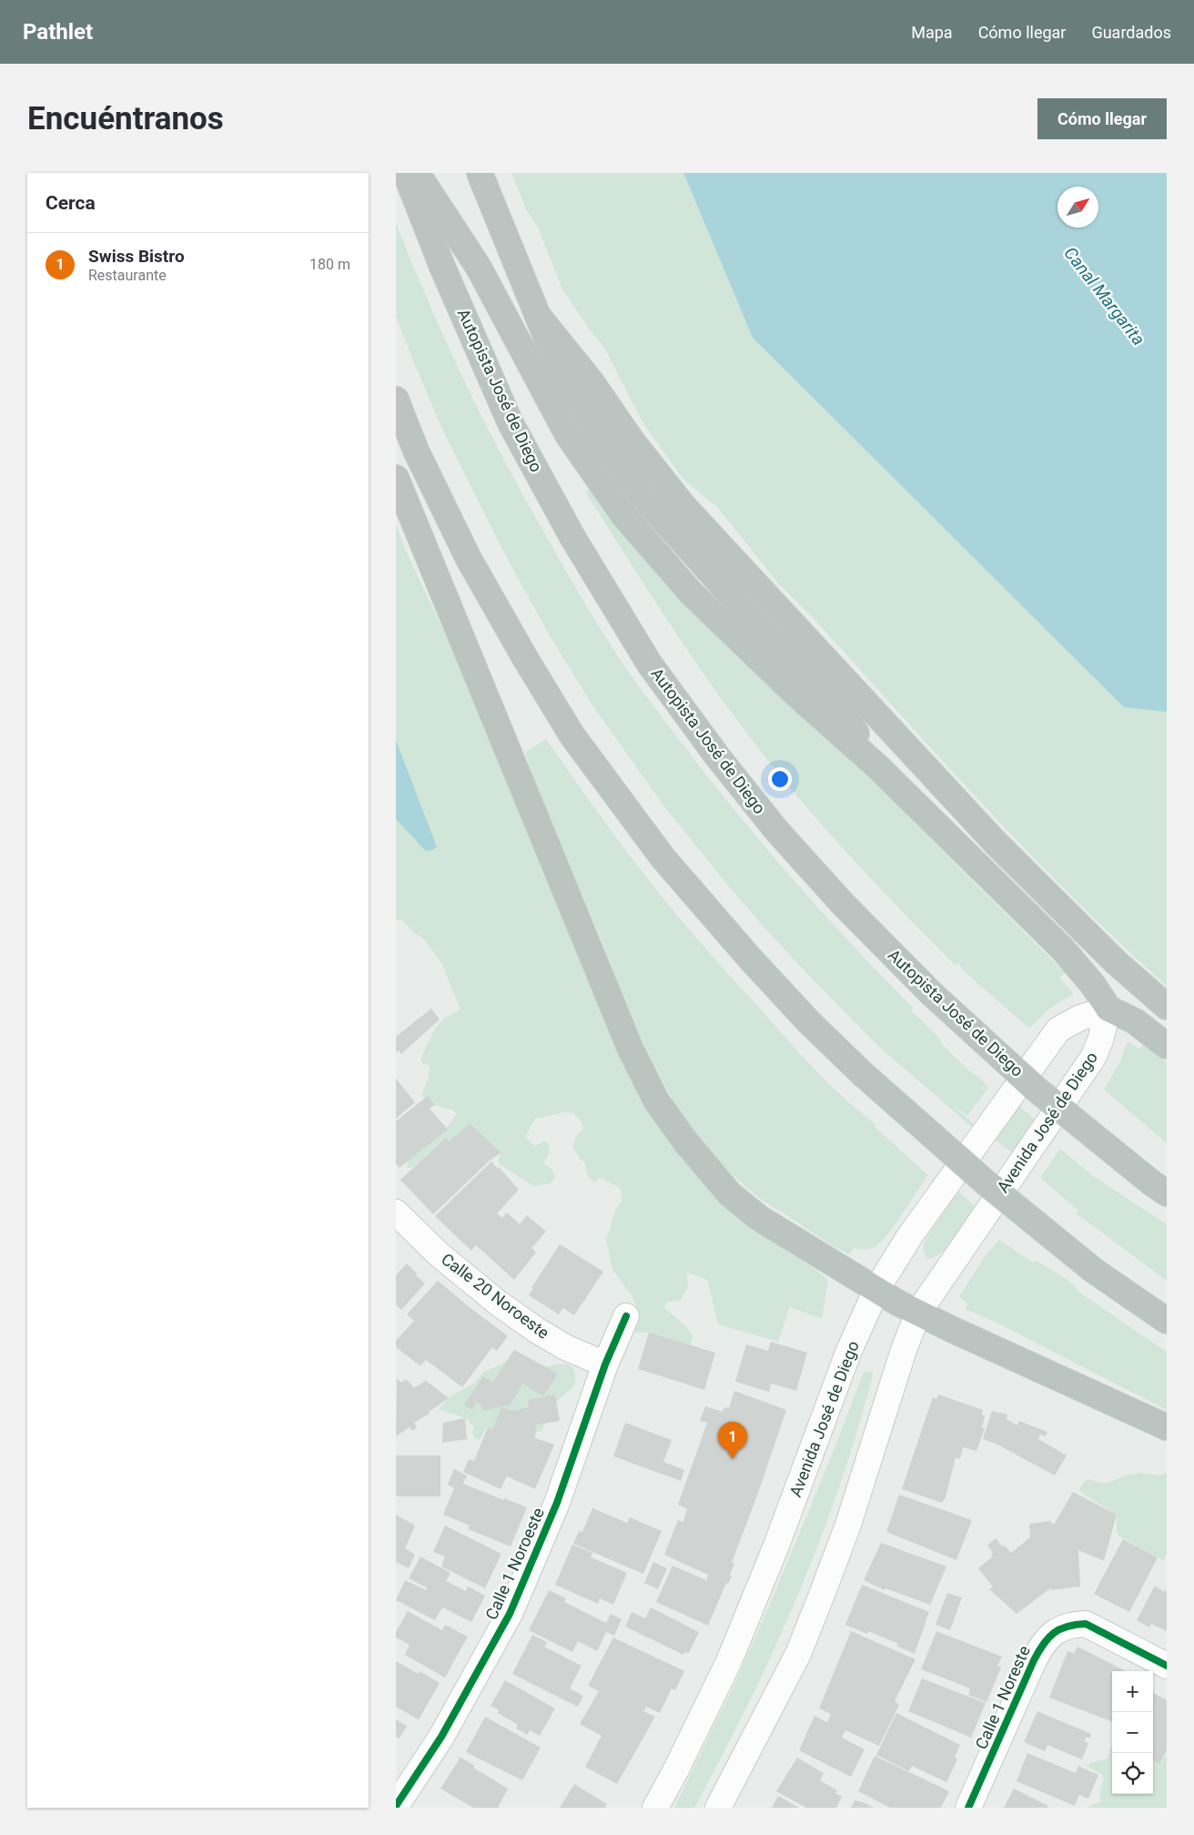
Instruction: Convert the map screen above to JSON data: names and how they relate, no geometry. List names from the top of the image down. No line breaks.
{"streets":{"highway":["Autopista José de Diego"],"main road":["Avenida José de Diego","Calle 20 Noroeste","Calle 1 Noroeste","Calle 1 Noreste"]},"crossings":[["Calle 20 Noroeste","Calle 1 Noroeste"]],"water":["Canal Margarita"],"north":"top right","page":{"header":"Pathlet","nav":["Mapa","Cómo llegar","Guardados"],"buttons":"Cómo llegar","title":"Encuéntranos","heading":"Cerca","list":[{"mark":"1","name":"Swiss Bistro","note":"Restaurante","value":"180 m"}],"pins":"1","map_buttons":["+","−"]}}
